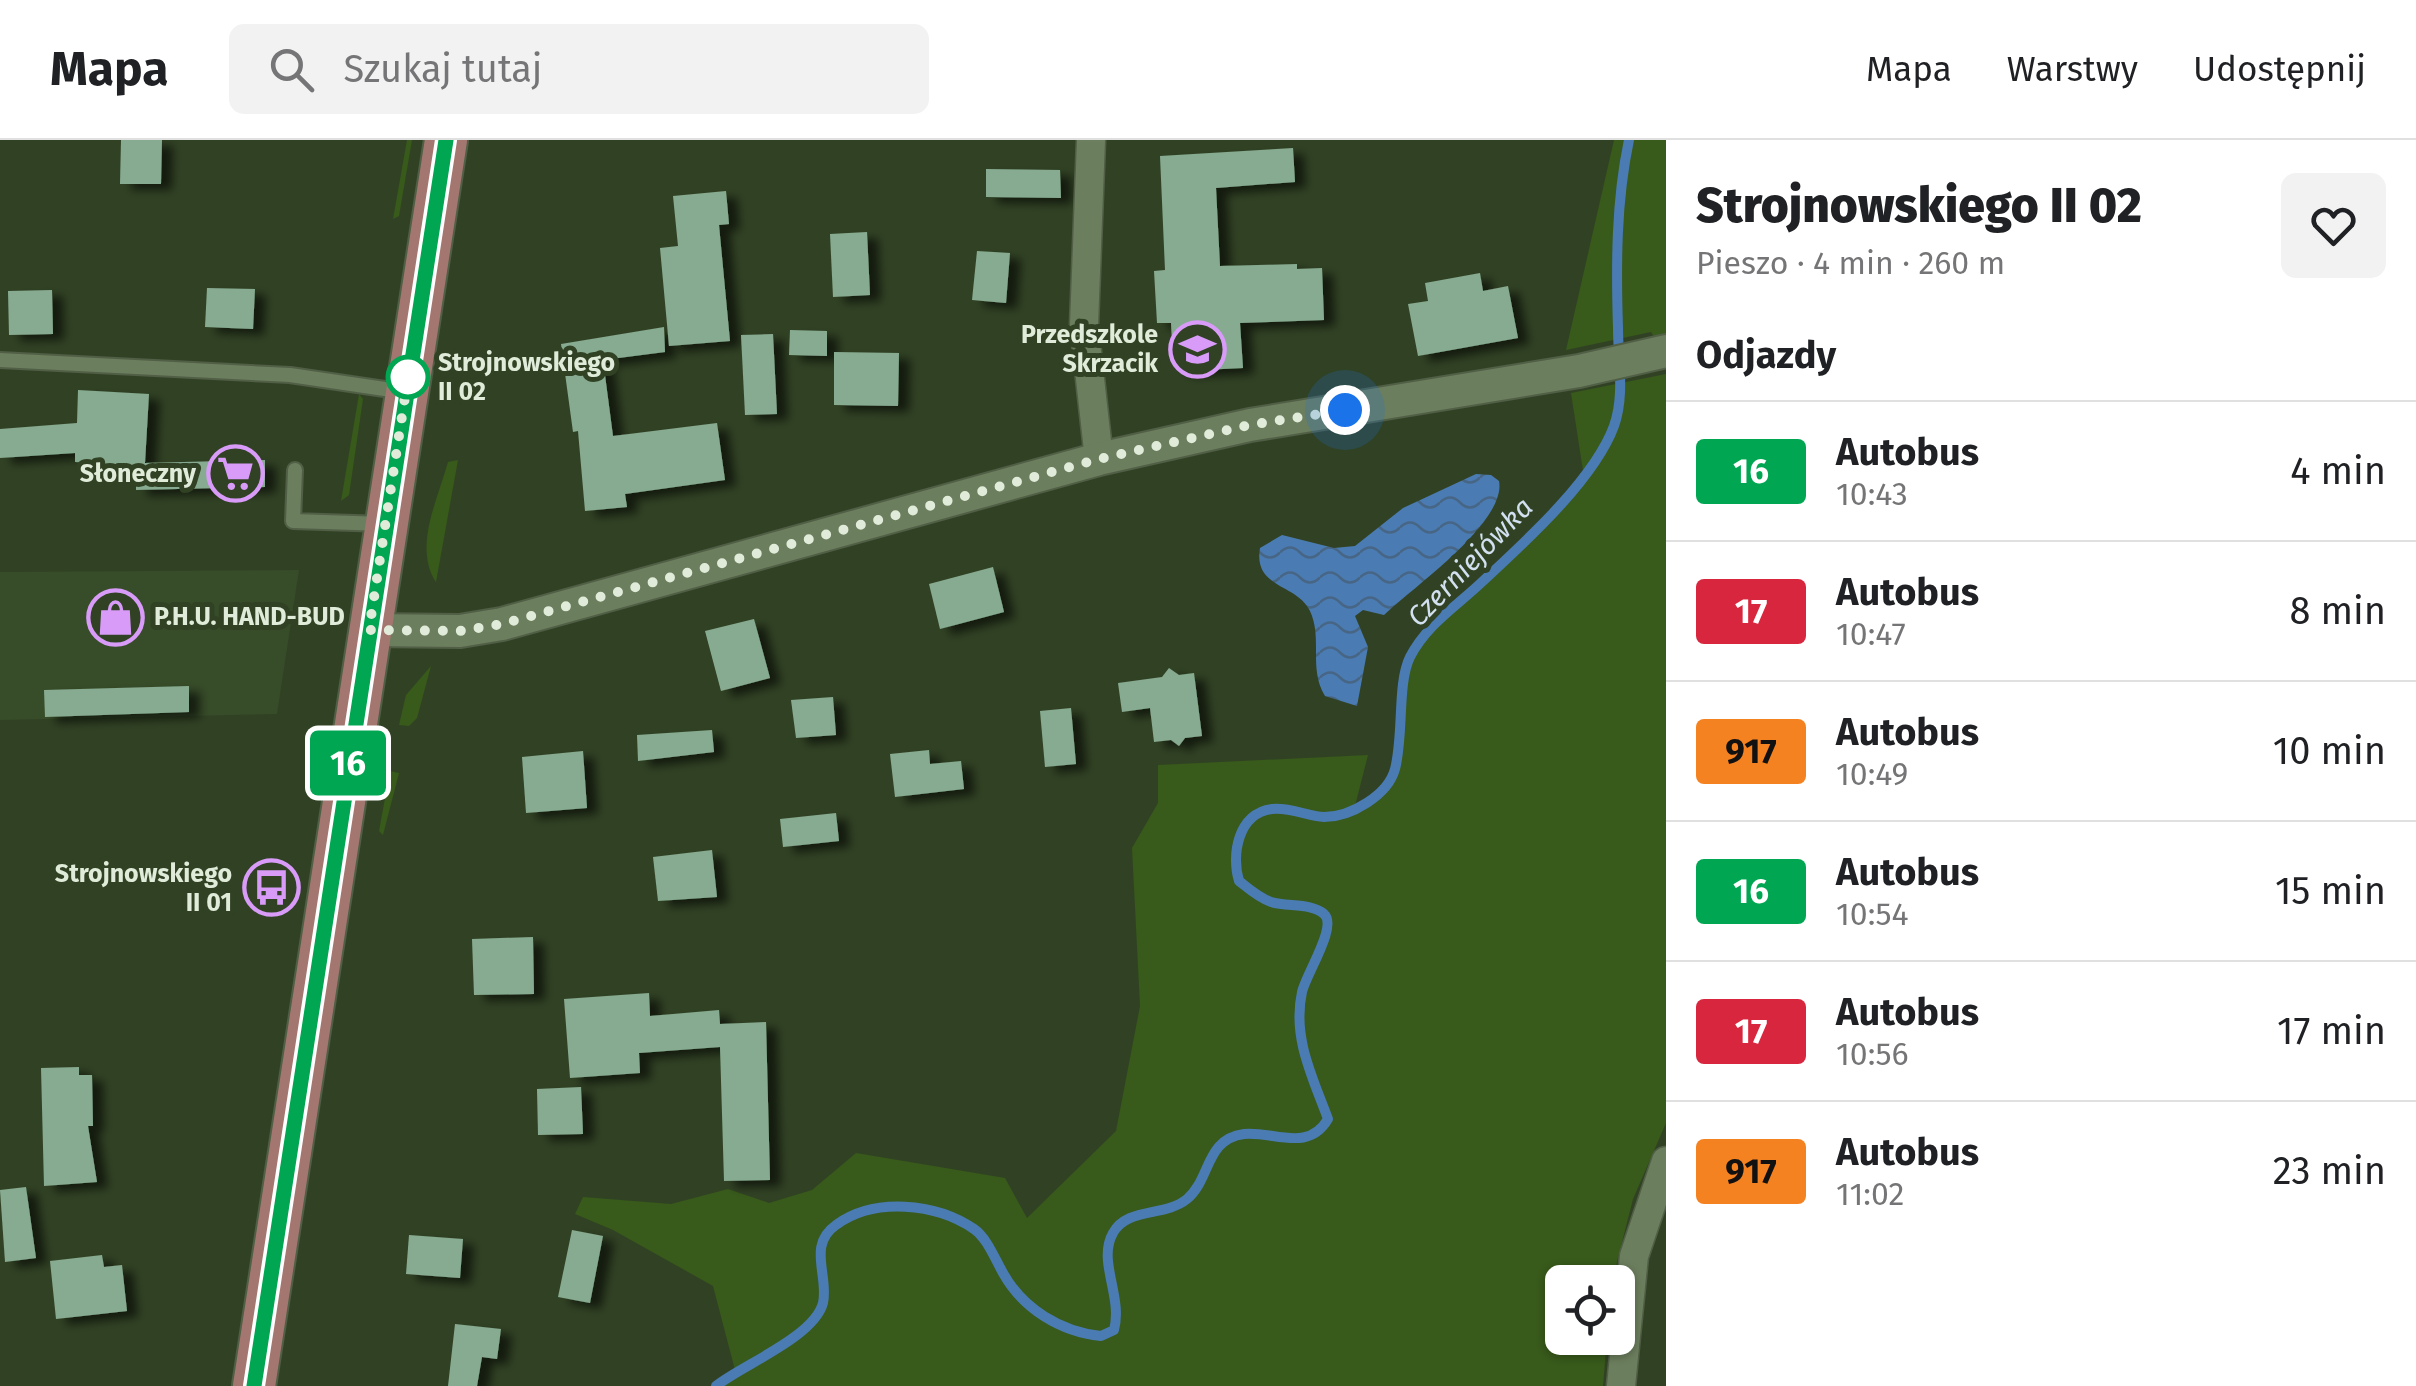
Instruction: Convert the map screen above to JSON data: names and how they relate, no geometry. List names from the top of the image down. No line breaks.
{"water":["Czerniejówka"],"places":{"school or university":["Przedszkole Skrzacik"],"other":["Strojnowskiego II 02"],"supermarket":["Słoneczny"],"shop":["P.H.U. HAND-BUD"],"bus stop":["Strojnowskiego II 01"]},"lines":["bus line 16"],"page":{"header":"Mapa","search":"Szukaj tutaj","nav":["Mapa","Warstwy","Udostępnij"],"on_map":"16","heading":[["Strojnowskiego II 02","Pieszo · 4 min · 260 m"],"Odjazdy"],"list":[{"mark":"16","name":"Autobus","note":"10:43","value":"4 min"},{"mark":"17","name":"Autobus","note":"10:47","value":"8 min"},{"mark":"917","name":"Autobus","note":"10:49","value":"10 min"},{"mark":"16","name":"Autobus","note":"10:54","value":"15 min"},{"mark":"17","name":"Autobus","note":"10:56","value":"17 min"},{"mark":"917","name":"Autobus","note":"11:02","value":"23 min"}]}}
